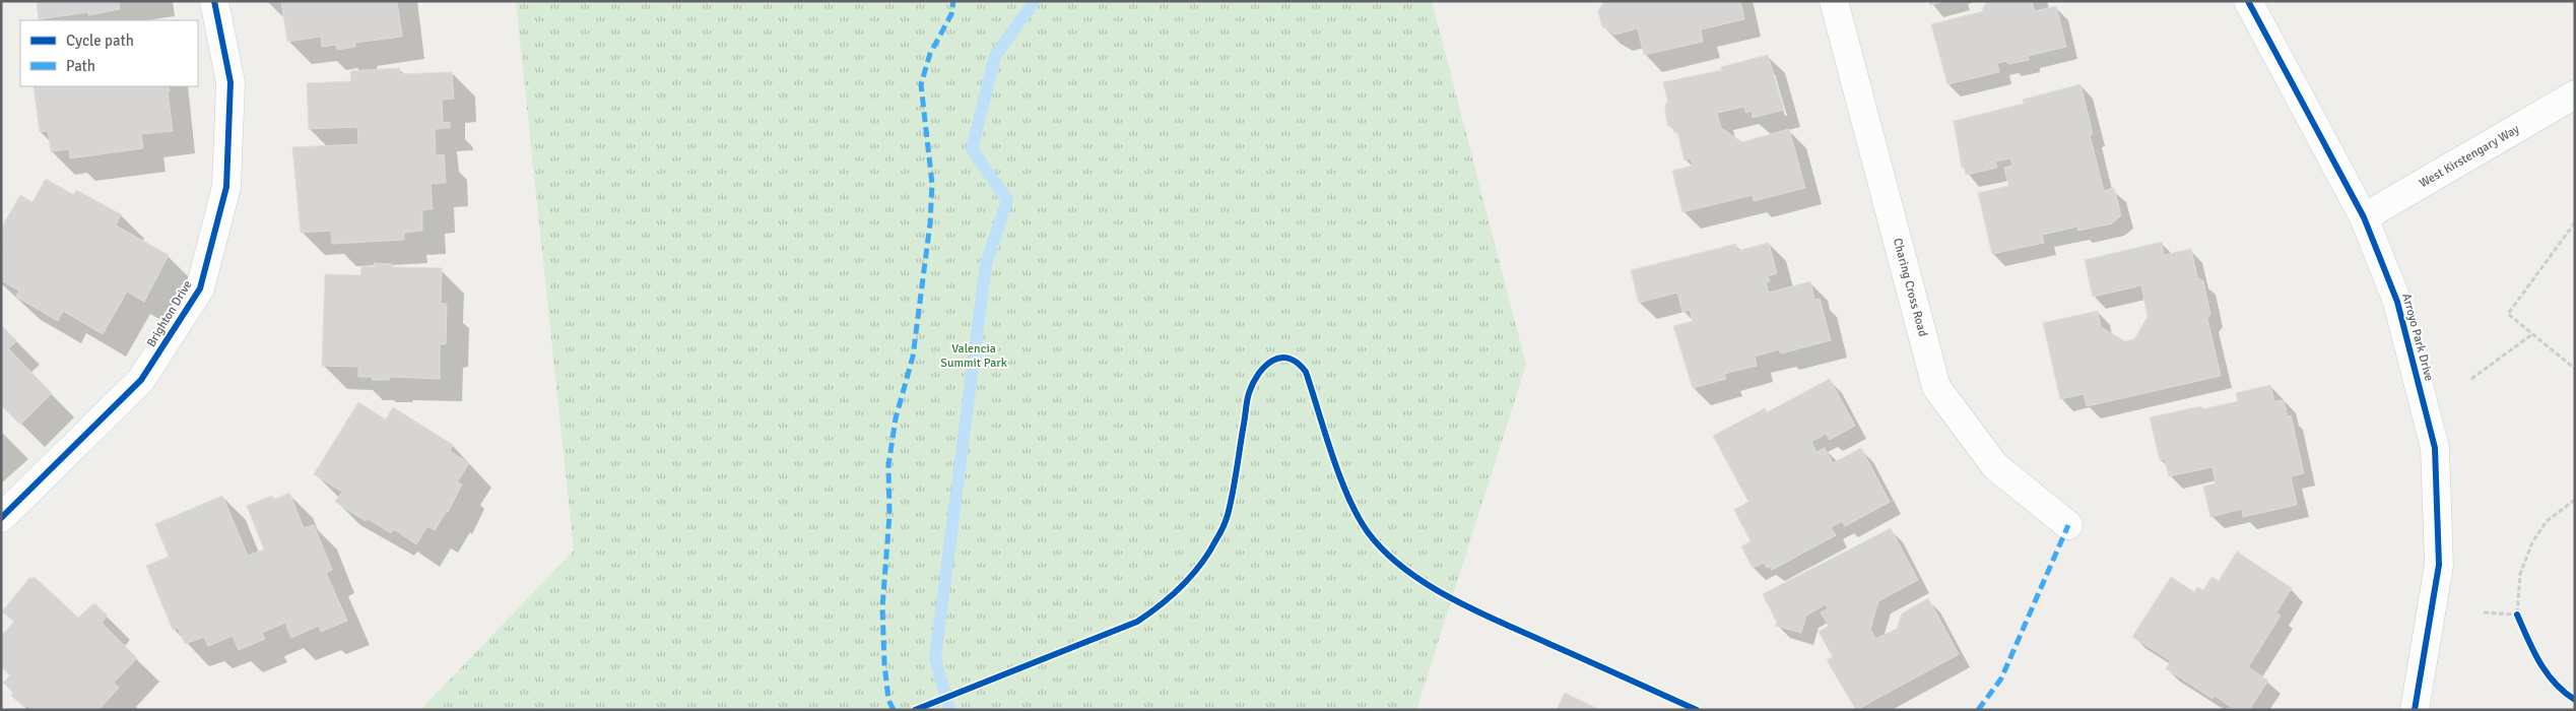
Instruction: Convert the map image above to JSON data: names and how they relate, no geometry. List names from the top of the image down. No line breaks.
{"streets":{"street":["West Kirstengary Way","Charing Cross Road","Brighton Drive","Arroyo Park Drive"]},"crossings":[["West Kirstengary Way","Arroyo Park Drive"]],"parks":["Valencia Summit Park"],"legend":["Cycle path","Path"]}
